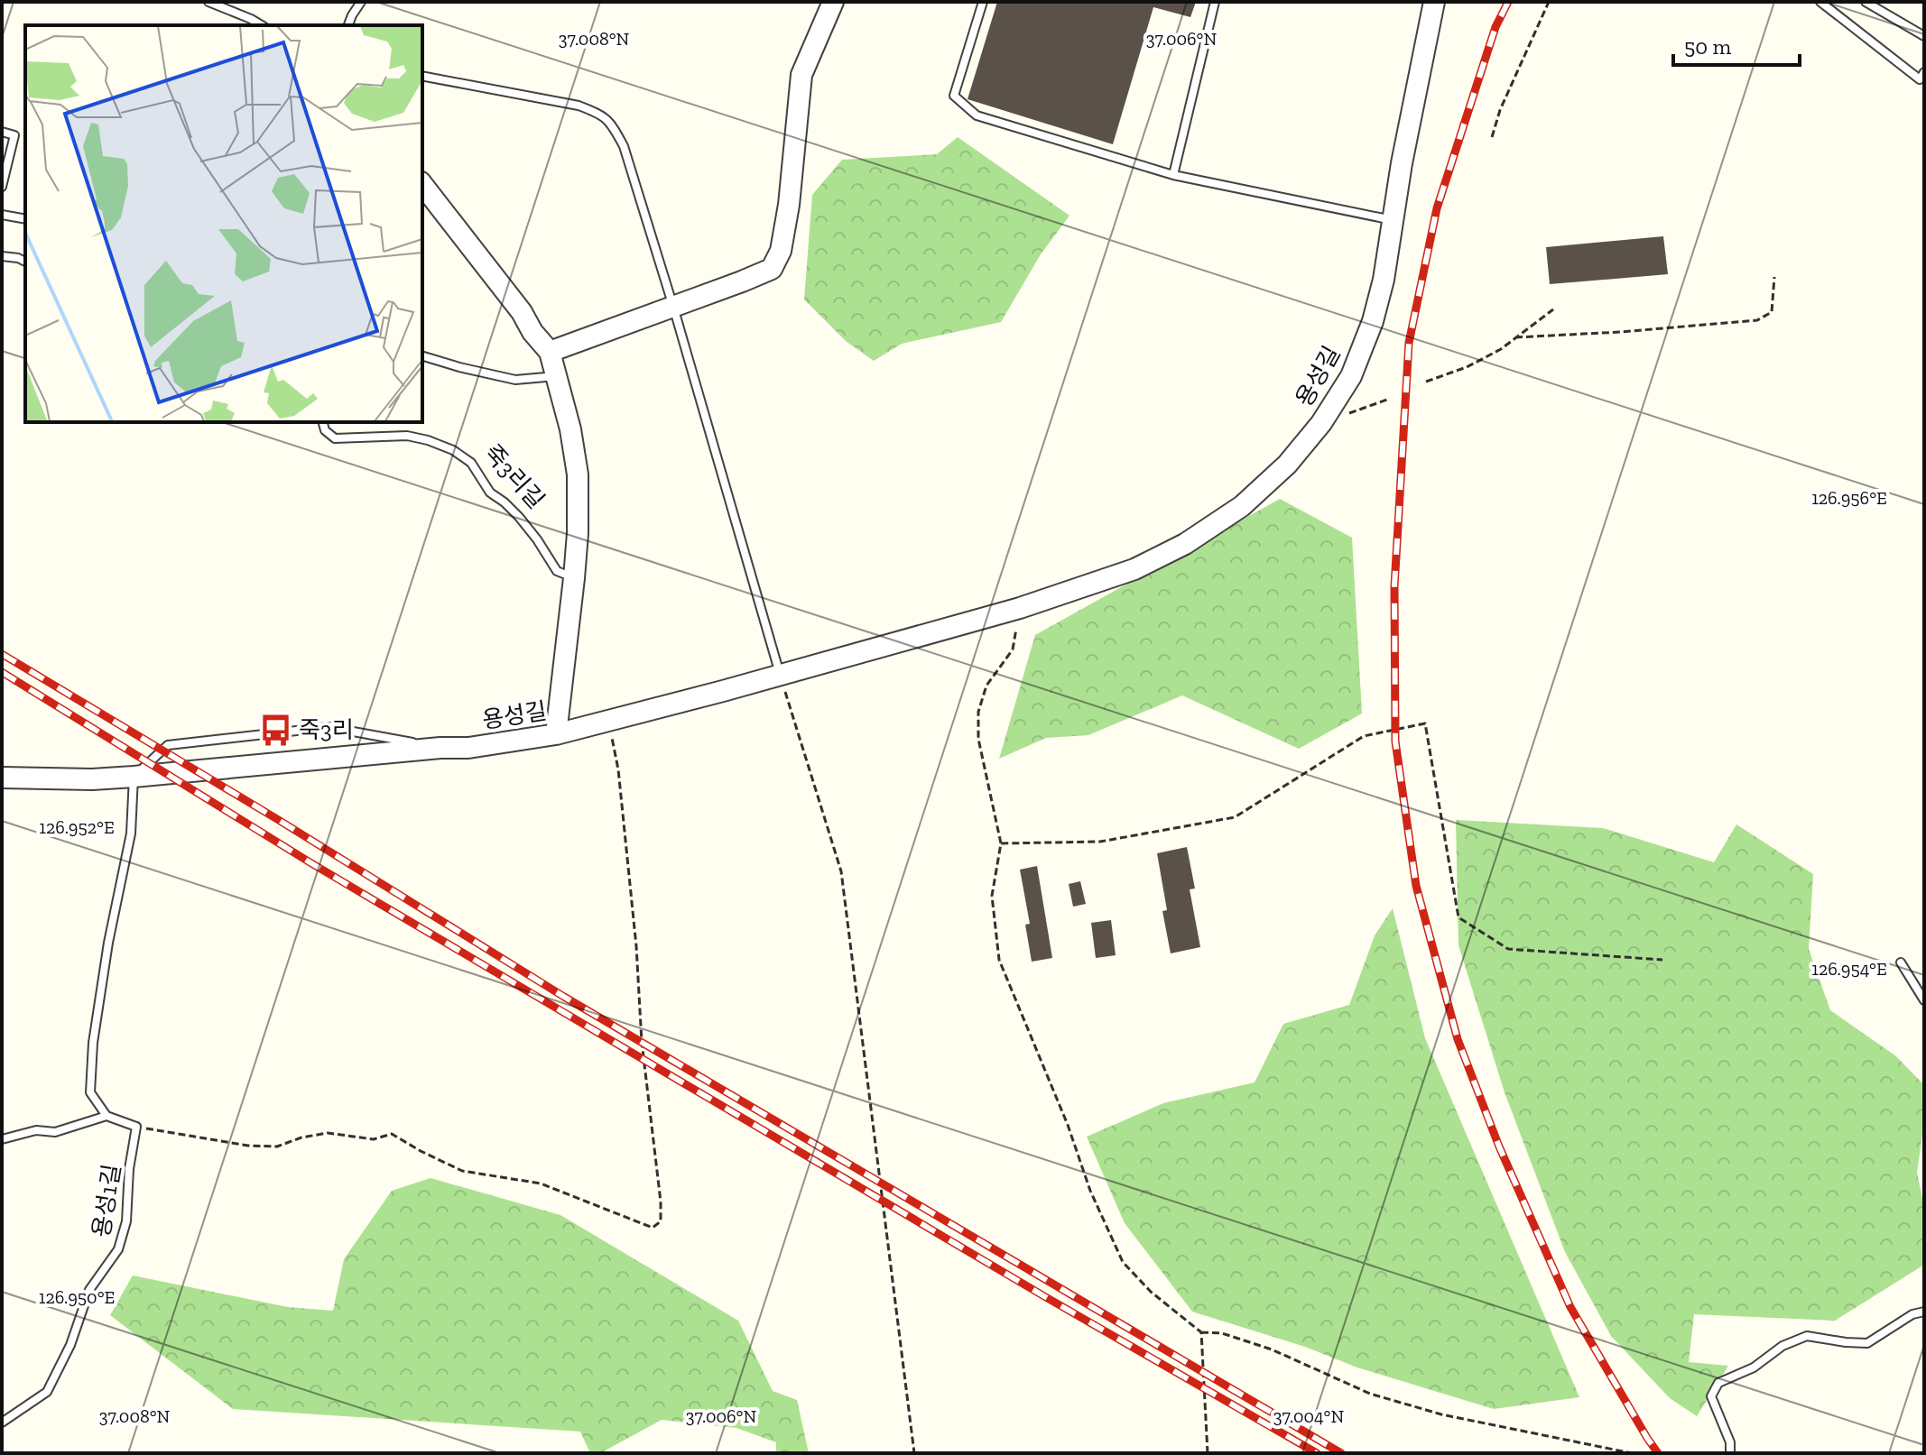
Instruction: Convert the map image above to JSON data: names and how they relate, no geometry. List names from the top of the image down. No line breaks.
{"streets":{"street":["용성길","죽3리길"],"lane":["용성1길"]},"crossings":[["용성길","죽3리길"]],"places":{"bus stop":["죽3리"]},"scale_bar":"50 m","coordinates":["37.008°N","37.006°N","126.956°E","126.952°E","126.954°E","126.950°E","37.004°N"]}
